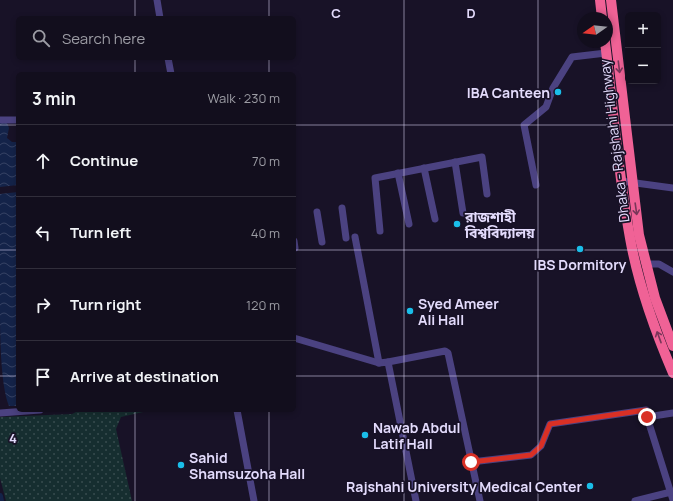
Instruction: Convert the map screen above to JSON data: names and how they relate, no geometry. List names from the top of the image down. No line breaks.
{"streets":{"highway":["Dhaka - Rajshahi Highway"]},"places":["IBA Canteen","রাজশাহী বিশ্ববিদ্যালয়","IBS Dormitory","Syed Ameer Ali Hall","Nawab Abdul Latif Hall","Sahid Shamsuzoha Hall","Rajshahi University Medical Center"],"north":"left","page":{"map_buttons":["+","−"],"search":"Search here","heading":["3 min","Walk · 230 m"],"list":[["Continue","70 m"],["Turn left","40 m"],["Turn right","120 m"],"Arrive at destination"]},"grid":{"columns":["C","D"],"rows":["4"]}}
